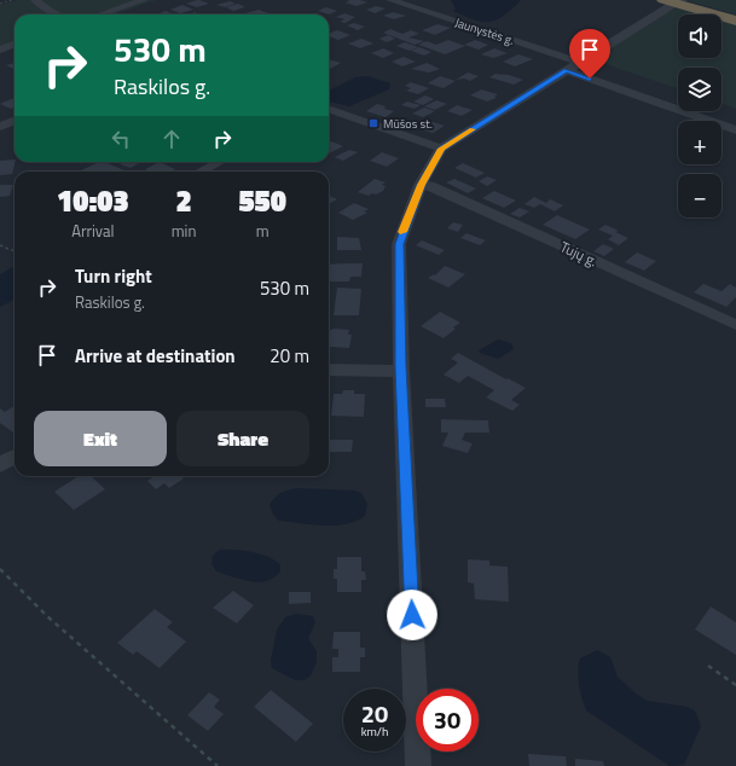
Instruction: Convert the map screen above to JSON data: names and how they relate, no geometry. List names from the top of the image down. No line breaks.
{"streets":{"street":["Jaunystės g.","Tujų g."]},"places":{"transit":["Mūšos st."]},"page":{"map_buttons":["+","−"],"turn":["530 m","Raskilos g."],"eta":["10:03","Arrival","2","min","550","m"],"list":[{"name":"Turn right","note":"Raskilos g.","value":"530 m"},{"name":"Arrive at destination","value":"20 m"}],"buttons":["Exit","Share"],"speed":"20 km/h","limit":"30"}}
